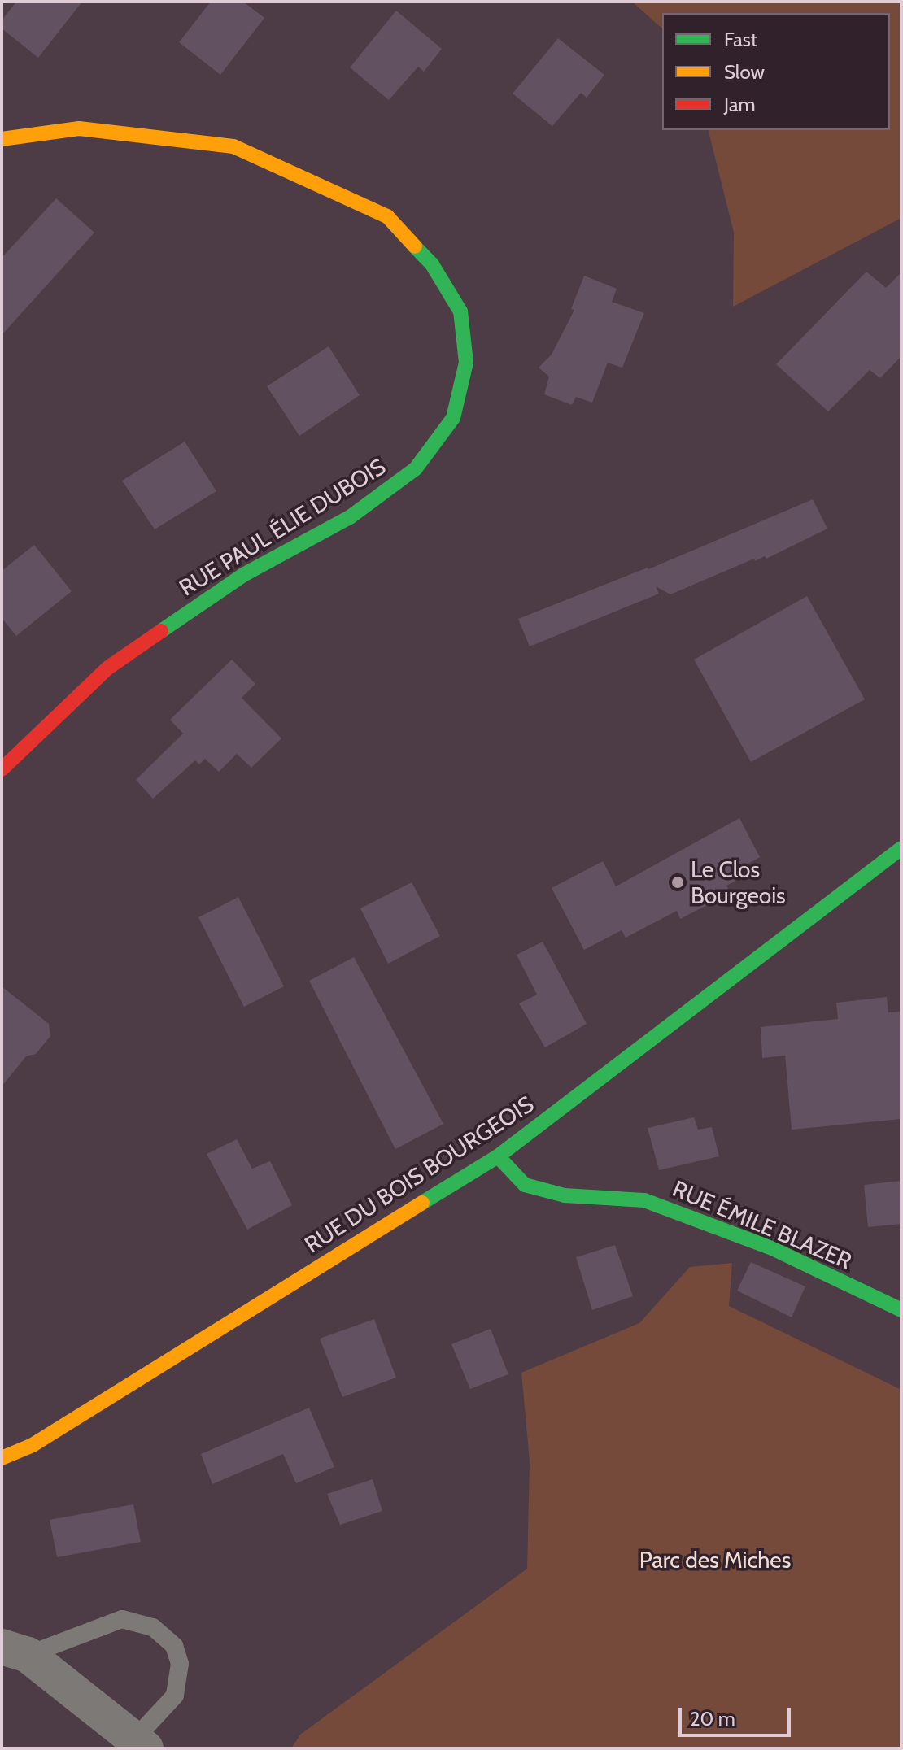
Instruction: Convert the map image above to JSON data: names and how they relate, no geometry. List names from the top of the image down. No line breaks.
{"streets":{"street":["RUE PAUL ÉLIE DUBOIS","RUE DU BOIS BOURGEOIS","RUE ÉMILE BLAZER"]},"crossings":[["RUE DU BOIS BOURGEOIS","RUE ÉMILE BLAZER"]],"parks":["Parc des Miches"],"places":["Le Clos Bourgeois"],"legend":["Fast","Slow","Jam"],"scale_bar":"20 m"}
